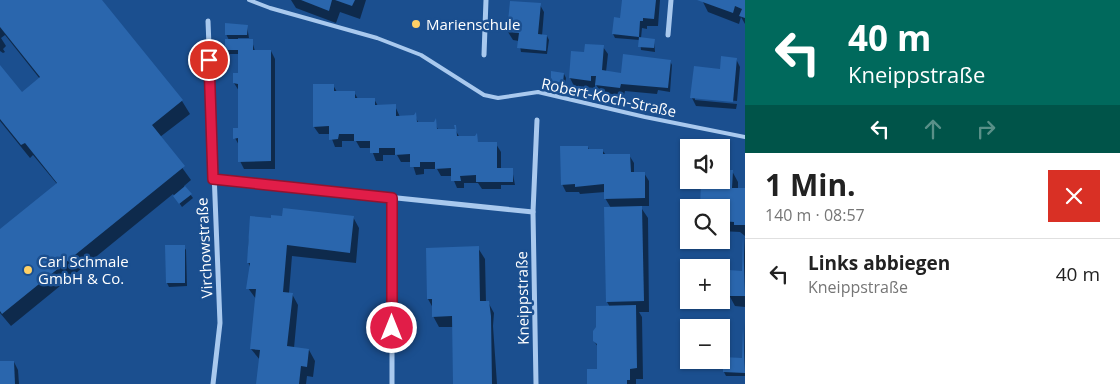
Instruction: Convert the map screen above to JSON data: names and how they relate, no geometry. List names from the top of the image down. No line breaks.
{"streets":{"street":["Virchowstraße","Kneippstraße"],"lane":["Robert-Koch-Straße"]},"places":["Marienschule","Carl Schmale GmbH & Co."],"page":{"turn":["40 m","Kneippstraße"],"map_buttons":["+","−"],"heading":["1 Min.","140 m · 08:57"],"list":[{"name":"Links abbiegen","note":"Kneippstraße","value":"40 m"}]}}
